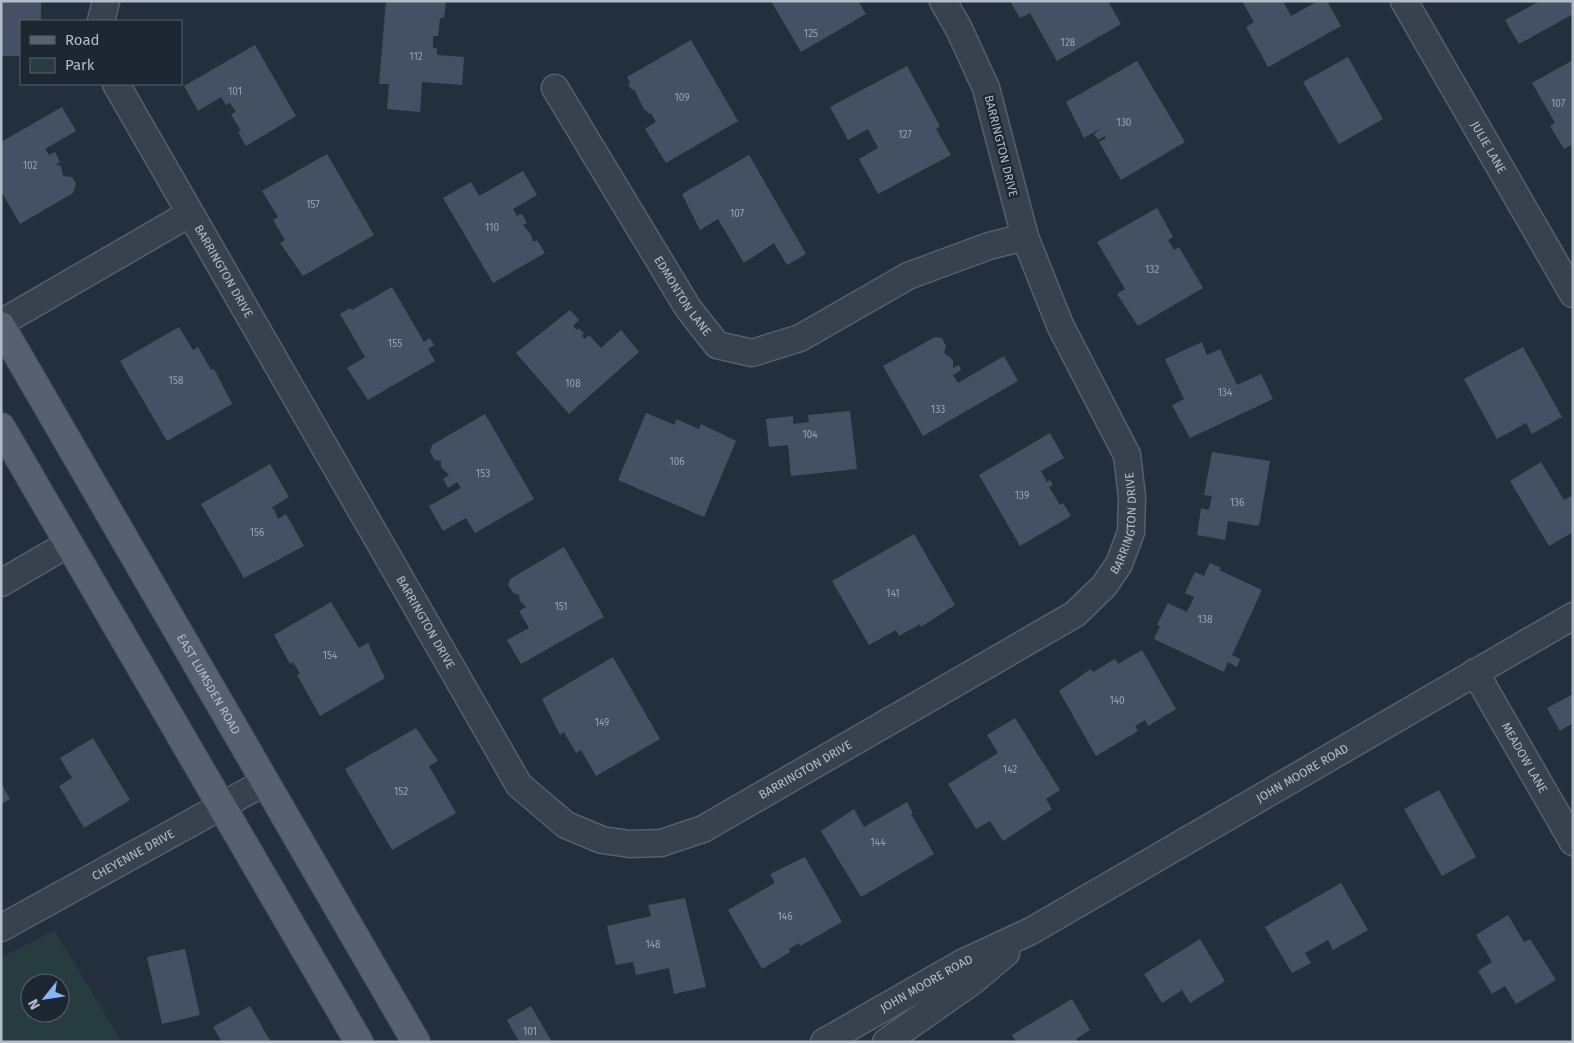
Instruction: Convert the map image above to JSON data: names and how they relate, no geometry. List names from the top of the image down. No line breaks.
{"streets":{"main road":["EAST LUMSDEN ROAD"],"street":["BARRINGTON DRIVE","JULIE LANE","EDMONTON LANE","MEADOW LANE","JOHN MOORE ROAD","CHEYENNE DRIVE"]},"crossings":[["BARRINGTON DRIVE","EDMONTON LANE"],["BARRINGTON DRIVE","EAST LUMSDEN ROAD"],["EAST LUMSDEN ROAD","CHEYENNE DRIVE"],["MEADOW LANE","JOHN MOORE ROAD"]],"house_numbers":["125","128","112","101","109","107","130","127","102","157","107","110","132","155","158","108","134","133","104","106","153","139","136","156","141","151","138","154","140","149","142","152","144","146","148","101"],"legend":["Road","Park"],"north":"bottom left"}
